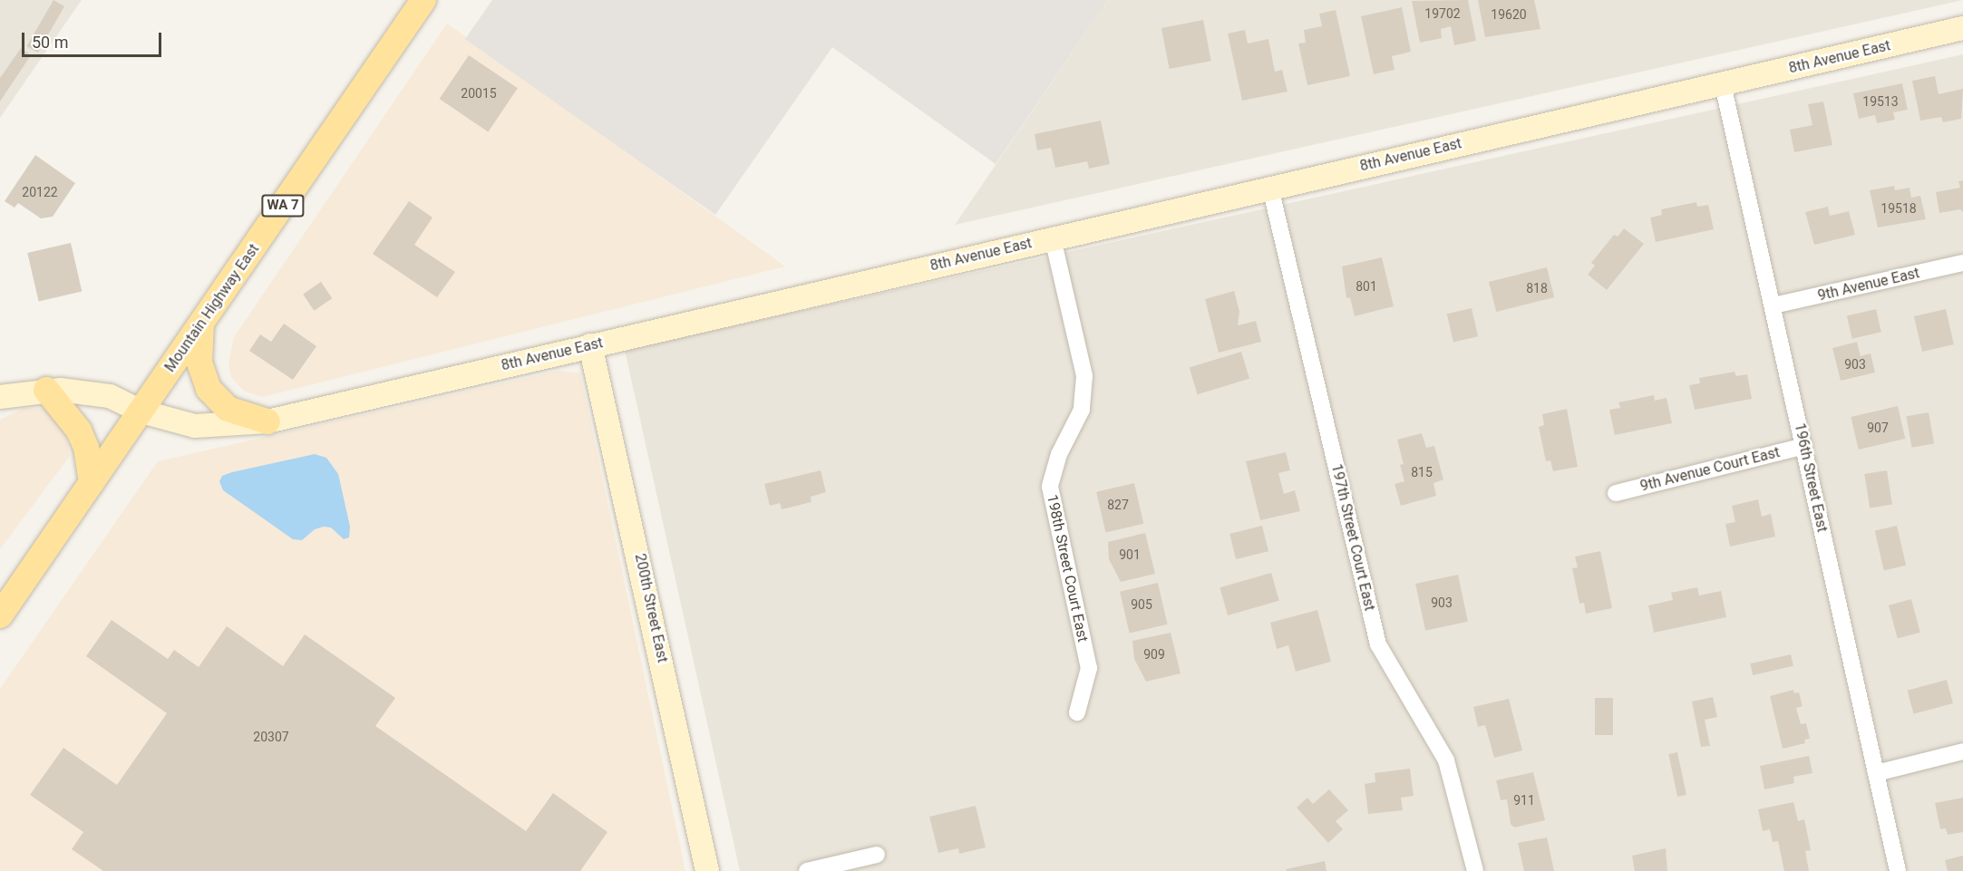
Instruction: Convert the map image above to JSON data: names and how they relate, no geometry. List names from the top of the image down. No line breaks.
{"streets":{"main road":["WA 7","Mountain Highway East"],"street":["8th Avenue East","9th Avenue East","9th Avenue Court East","196th Street East","197th Street Court East","198th Street Court East","200th Street East"]},"crossings":[["8th Avenue East","Mountain Highway East"],["8th Avenue East","196th Street East"],["8th Avenue East","197th Street Court East"],["8th Avenue East","198th Street Court East"],["8th Avenue East","200th Street East"],["9th Avenue East","196th Street East"],["9th Avenue Court East","196th Street East"]],"house_numbers":["19702","19620","20015","19513","20122","19518","801","818","903","907","815","827","901","903","905","909","20307","911"],"scale_bar":"50 m"}
